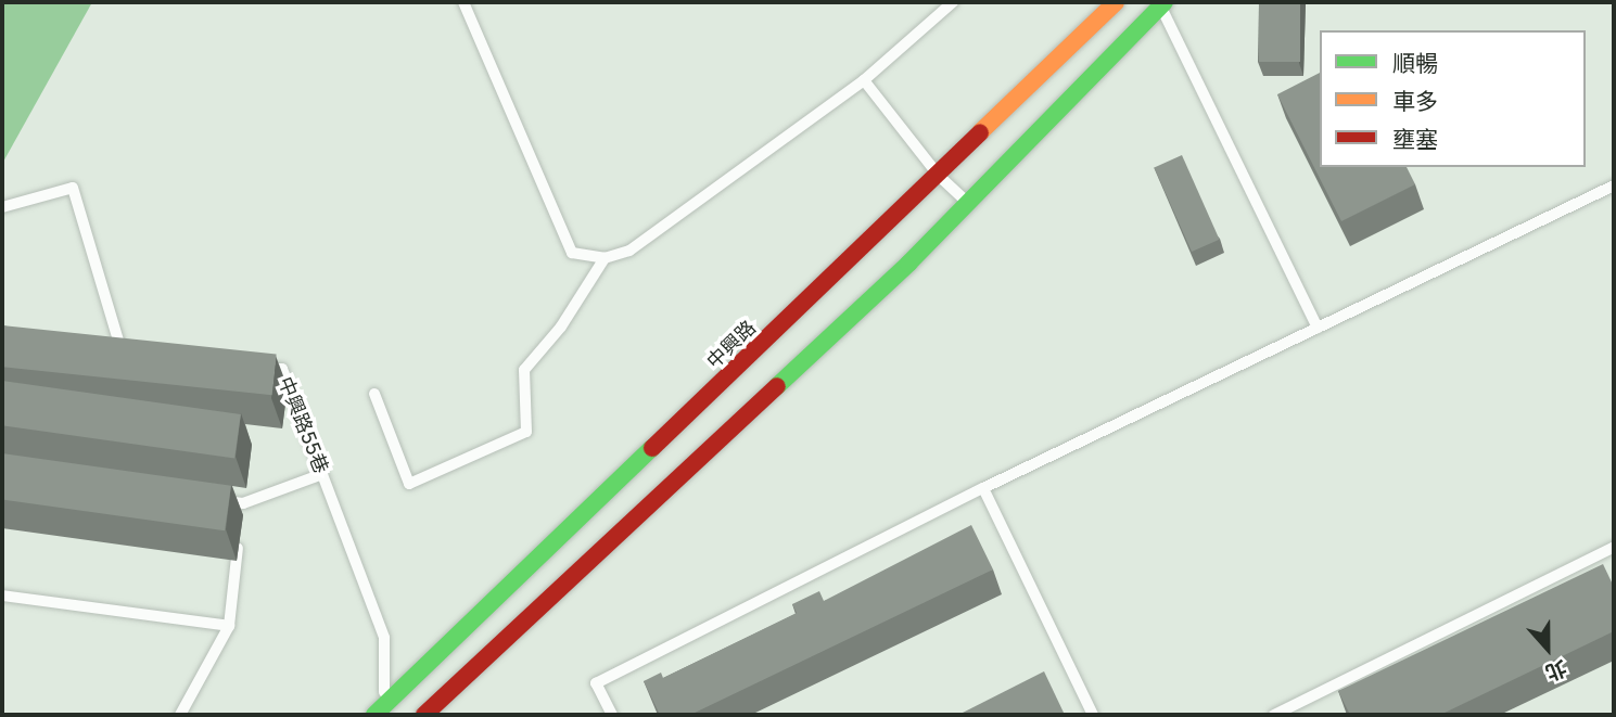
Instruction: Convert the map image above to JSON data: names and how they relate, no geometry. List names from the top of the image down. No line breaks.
{"streets":{"main road":["中興路"],"lane":["中興路55巷"]},"crossings":[["中興路","中興路55巷"]],"legend":["順暢","車多","壅塞"],"north":"bottom"}
